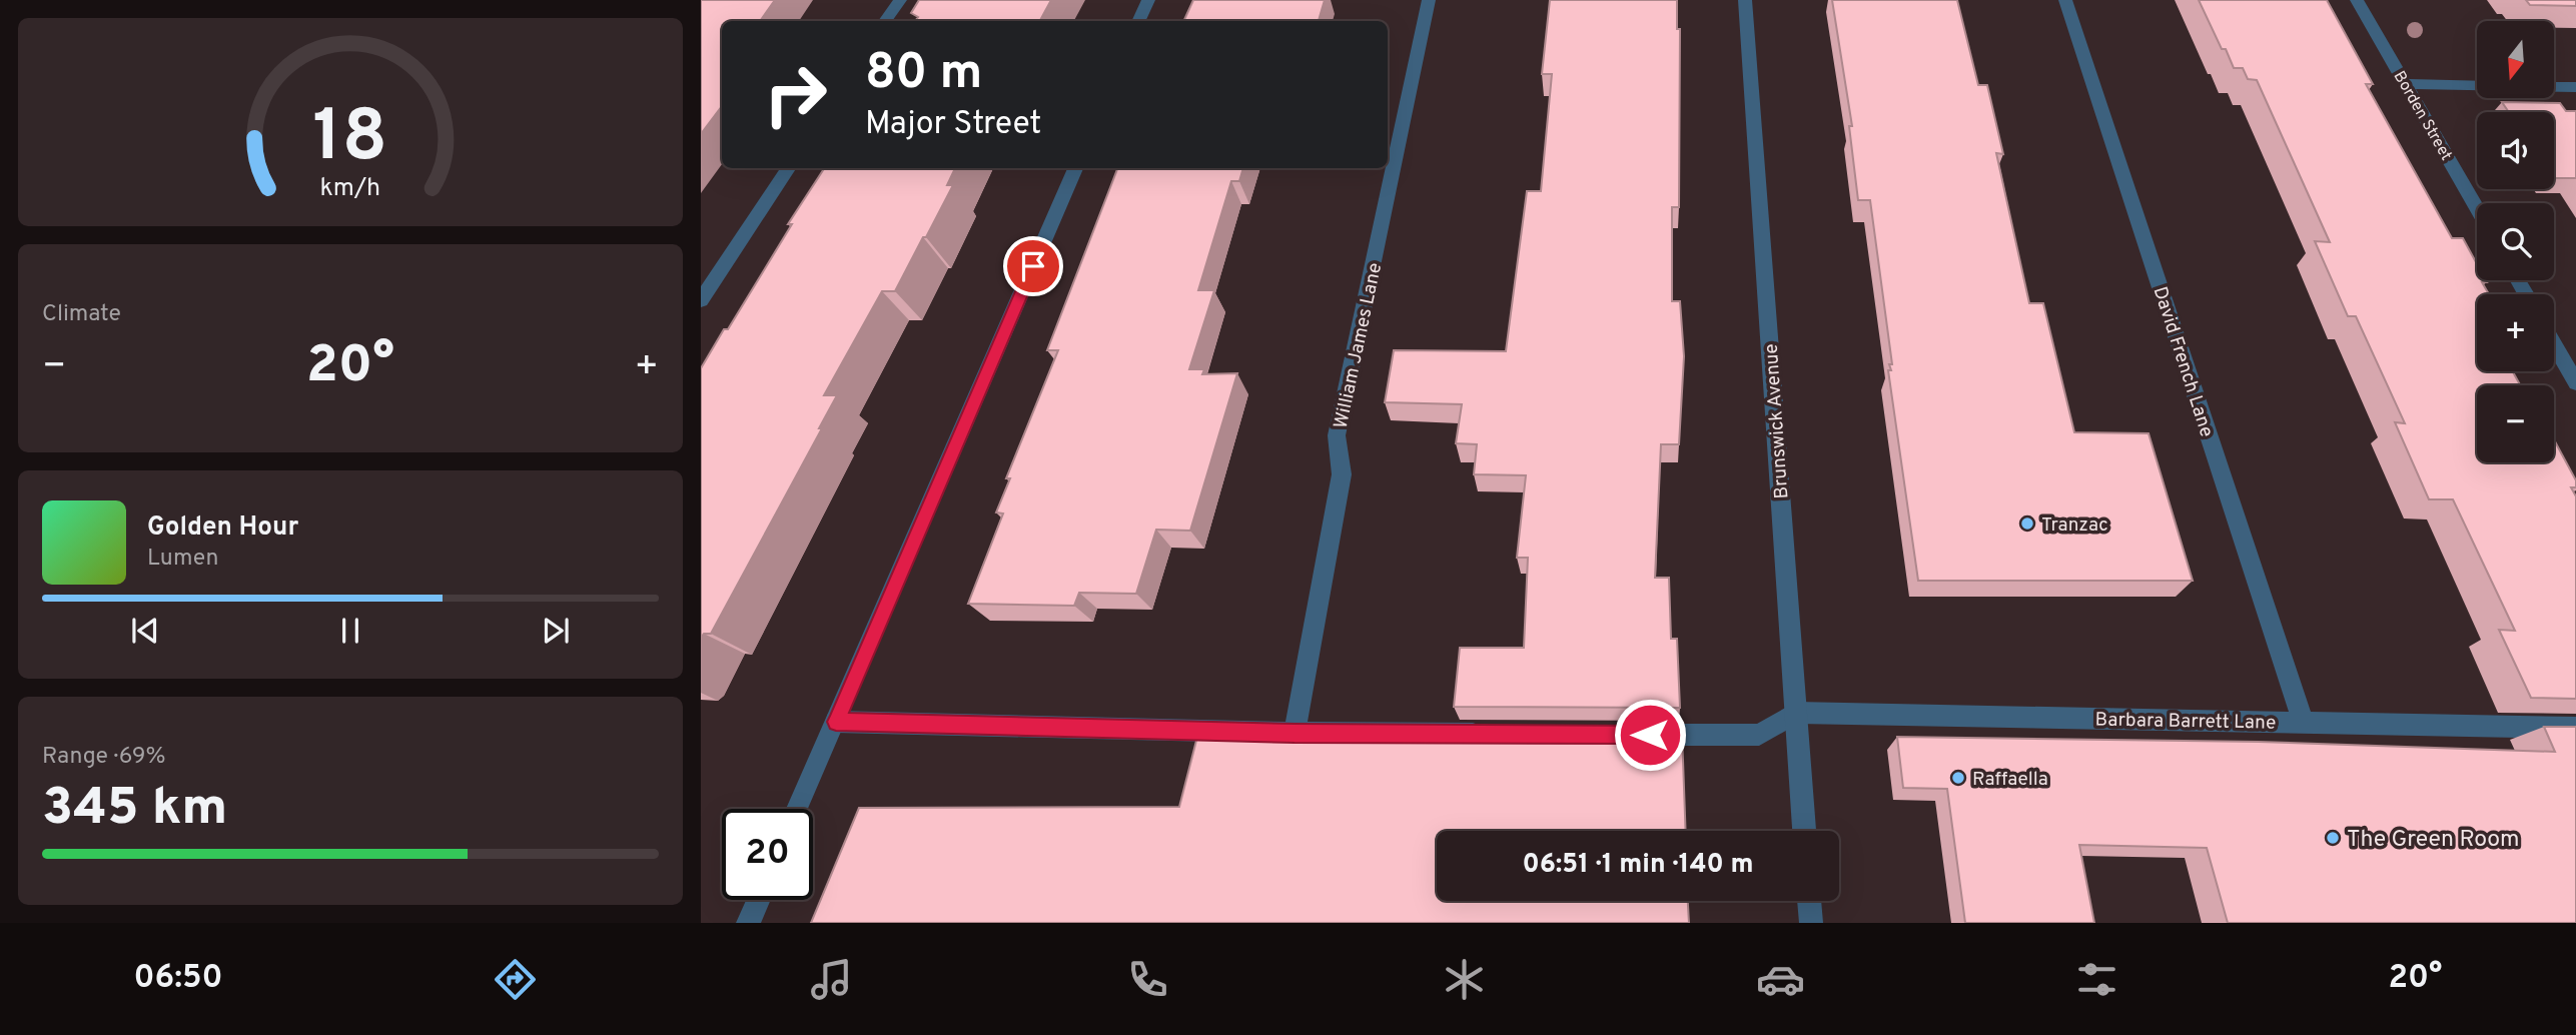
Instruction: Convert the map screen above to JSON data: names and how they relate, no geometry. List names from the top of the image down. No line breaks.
{"streets":{"street":["Borden Street","William James Lane","David French Lane","Brunswick Avenue","Barbara Barrett Lane"]},"crossings":[["David French Lane","Barbara Barrett Lane"],["Brunswick Avenue","Barbara Barrett Lane"]],"places":["Tranzac","Raffaella","The Green Room"],"north":"bottom","page":{"map_buttons":["+","−"],"turn":["80 m","Major Street"],"tile":["Climate",["Range · 69%","345 km"]],"heat":["−","20°","+"],"song":["Golden Hour","Lumen"],"limit":"20","trip":"06:51 · 1 min · 140 m","tabs":["06:50","20°"],"gauge":["18","km/h"]}}
